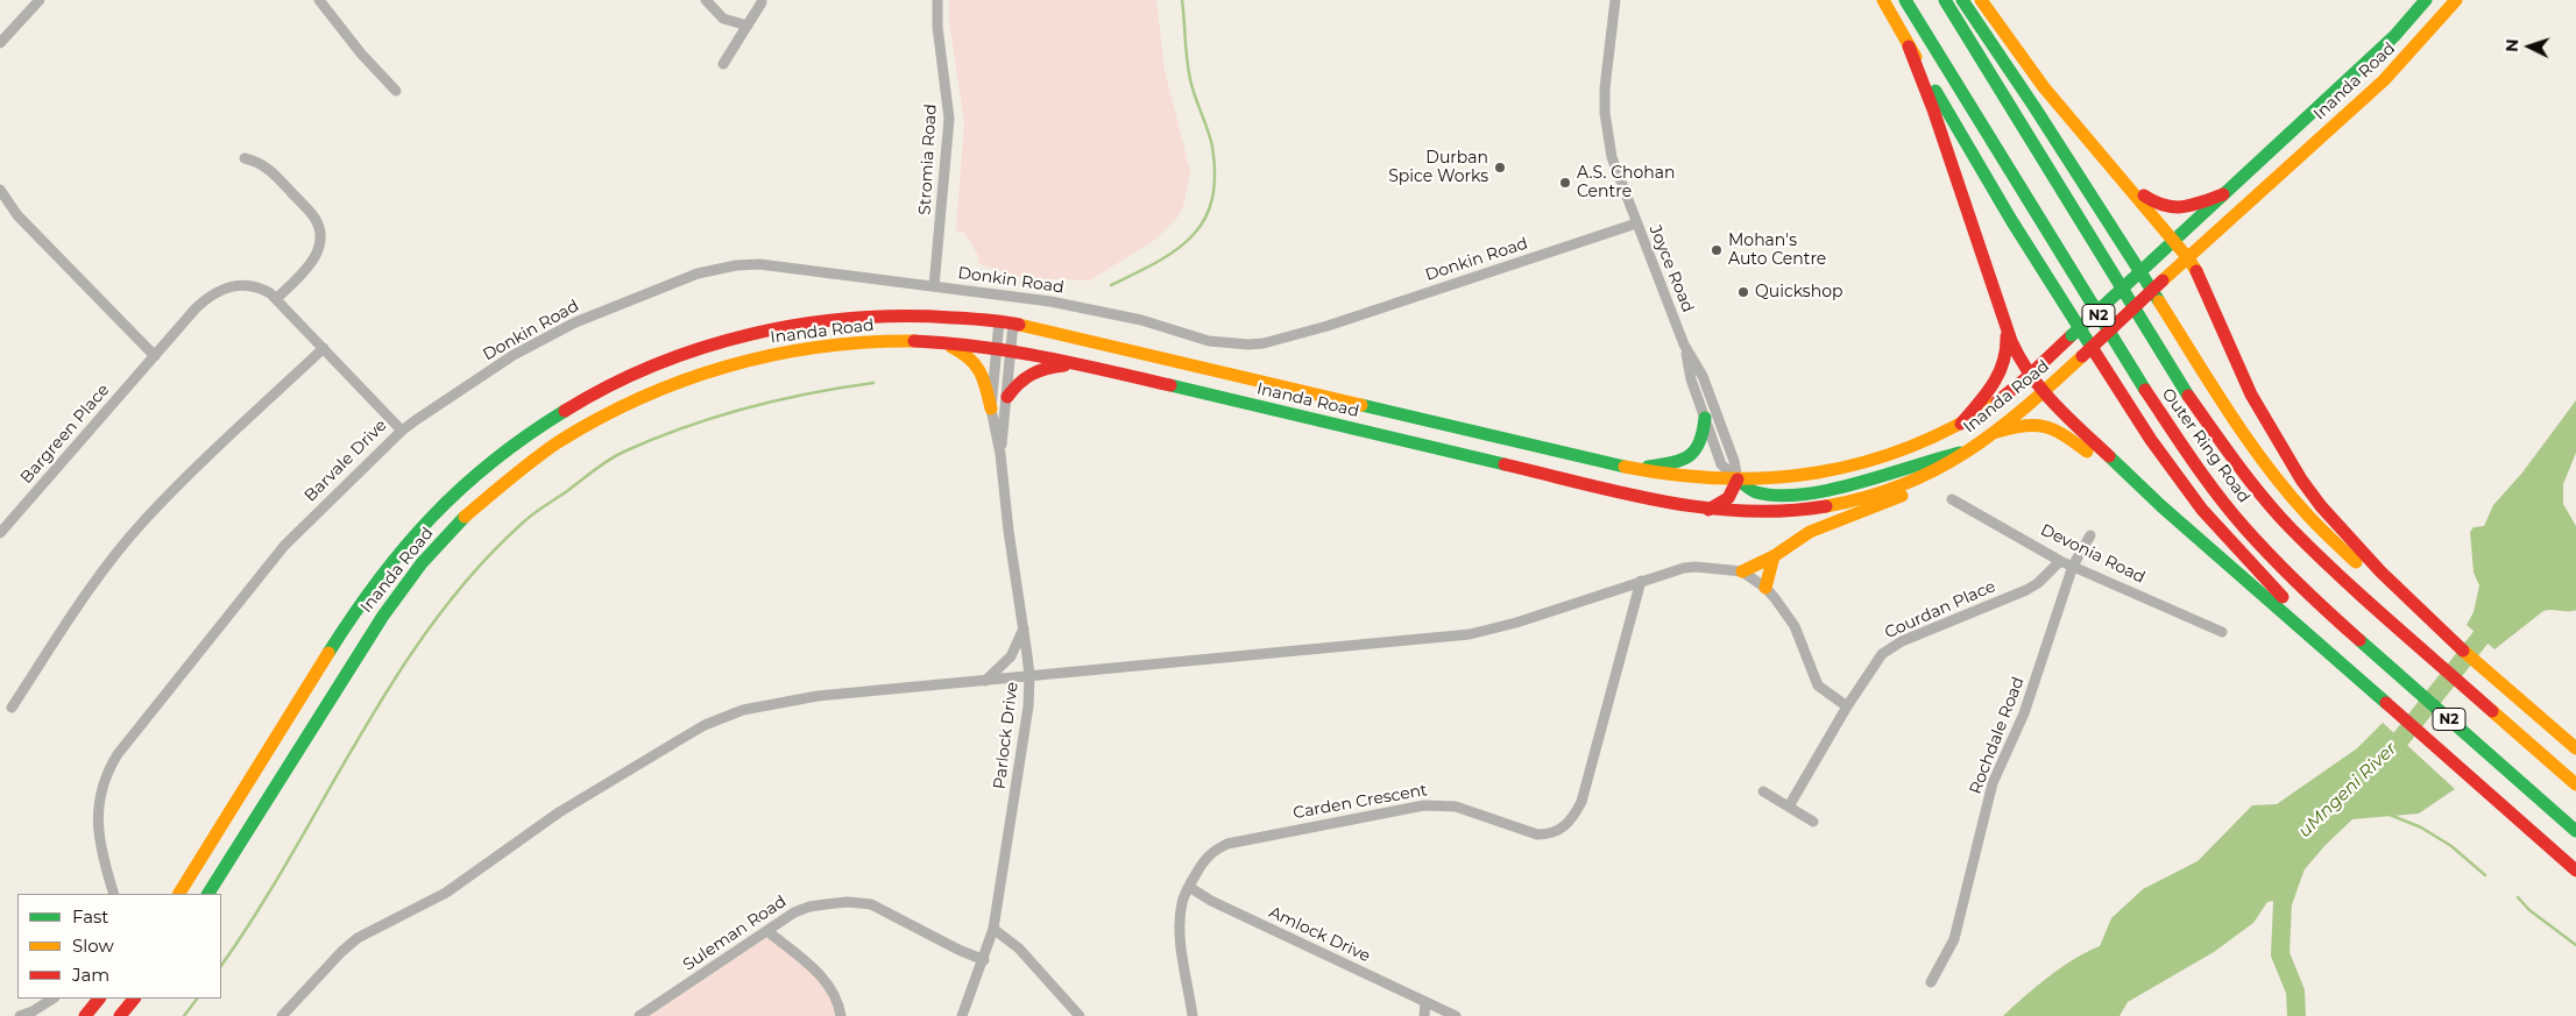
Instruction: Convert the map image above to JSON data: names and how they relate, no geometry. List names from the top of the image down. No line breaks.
{"streets":{"main road":["Inanda Road","N2","Outer Ring Road"],"street":["Stromia Road","Donkin Road","Joyce Road","Bargreen Place","Barvale Drive","Devonia Road","Courdan Place","Parlock Drive","Rochdale Road","Carden Crescent","Suleman Road","Amlock Drive"]},"crossings":[["Inanda Road","Joyce Road"],["Inanda Road","Parlock Drive"],["Stromia Road","Donkin Road"],["Donkin Road","Joyce Road"],["Donkin Road","Barvale Drive"],["Bargreen Place","Barvale Drive"],["Devonia Road","Courdan Place"],["Devonia Road","Rochdale Road"],["Parlock Drive","Suleman Road"],["Carden Crescent","Amlock Drive"]],"water":["uMngeni River"],"places":["Durban Spice Works","A.S. Chohan Centre","Mohan's Auto Centre","Quickshop"],"legend":["Fast","Slow","Jam"],"north":"left"}
